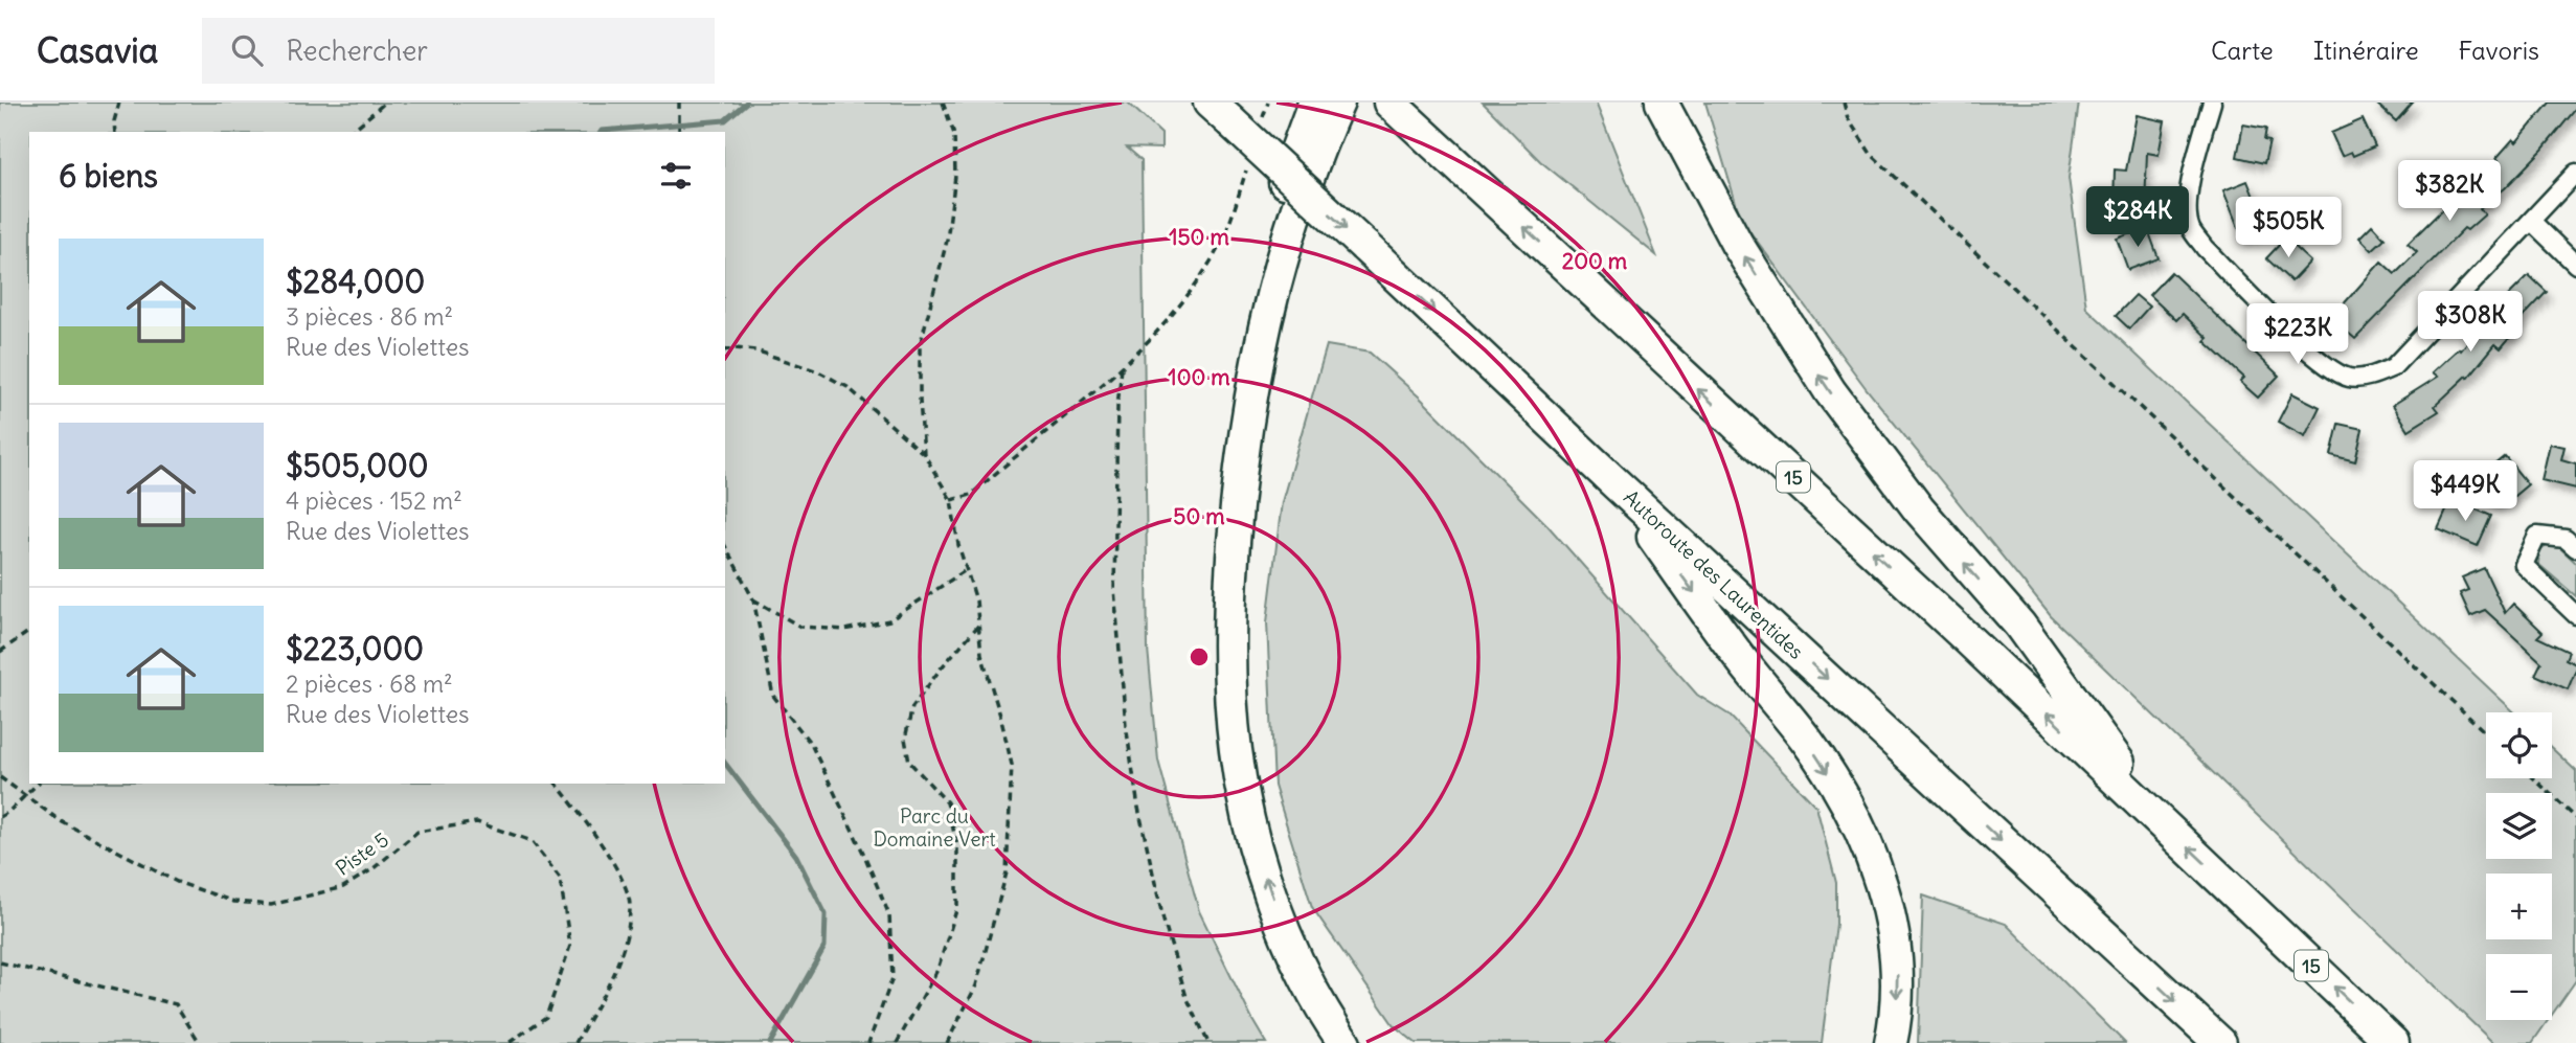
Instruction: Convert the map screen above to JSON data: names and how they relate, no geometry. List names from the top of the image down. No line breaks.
{"streets":{"highway":["15","Autoroute des Laurentides"],"path":["Piste 5"]},"parks":["Parc du Domaine Vert"],"page":{"header":"Casavia","search":"Rechercher","nav":["Carte","Itinéraire","Favoris"],"heading":"6 biens","price":["$382K","$284K","$505K","$308K","$223K","$449K"],"list":[{"name":"$284,000","note":"3 pièces · 86 m² · Rue des Violettes"},{"name":"$505,000","note":"4 pièces · 152 m² · Rue des Violettes"},{"name":"$223,000","note":"2 pièces · 68 m² · Rue des Violettes"}],"map_buttons":["+","−"]},"rings":["150 m","200 m","100 m","50 m"]}
